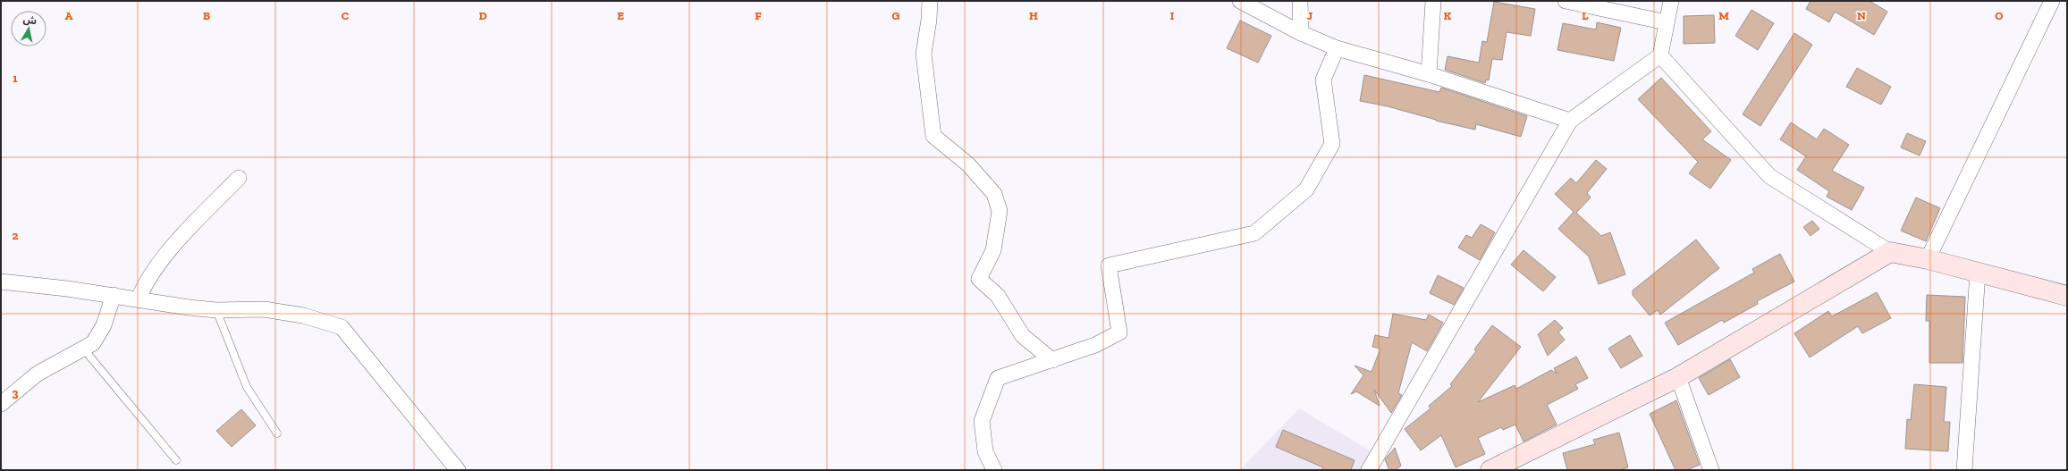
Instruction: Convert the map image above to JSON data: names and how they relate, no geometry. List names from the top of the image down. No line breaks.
{"north":"top","grid":{"columns":["A","B","C","D","E","F","G","H","I","J","K","L","M","N","O"],"rows":["1","2","3"]}}
